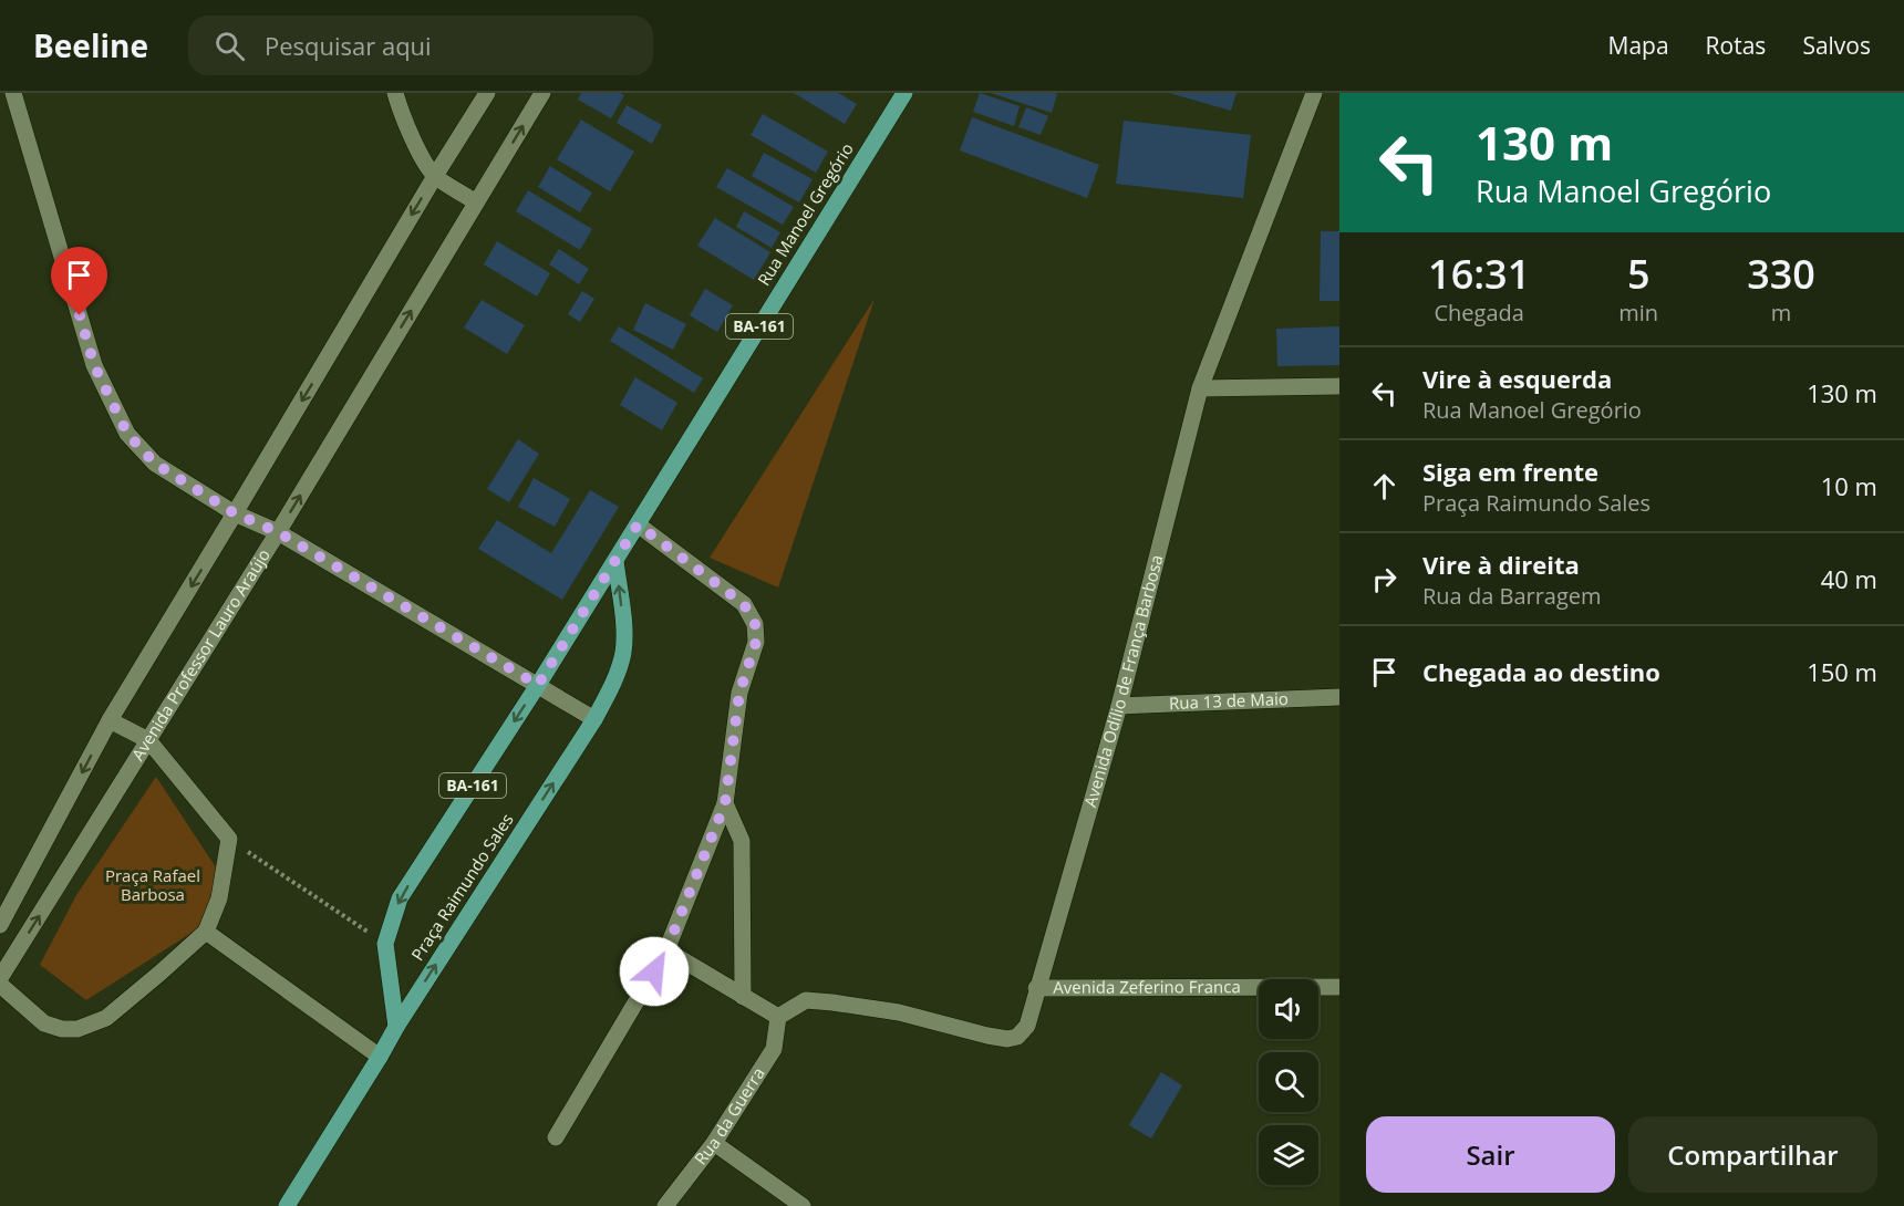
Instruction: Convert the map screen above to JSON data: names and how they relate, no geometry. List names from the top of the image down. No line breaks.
{"streets":{"main road":["Rua Manoel Gregório","BA-161","Praça Raimundo Sales"],"street":["Avenida Professor Lauro Araújo","Avenida Odílio de França Barbosa","Rua 13 de Maio","Avenida Zeferino Franca","Rua da Guerra"]},"crossings":[["Rua Manoel Gregório","Praça Raimundo Sales"],["Avenida Odílio de França Barbosa","Rua 13 de Maio"],["Avenida Odílio de França Barbosa","Avenida Zeferino Franca"],["Avenida Odílio de França Barbosa","Rua da Guerra"]],"parks":["Praça Rafael Barbosa"],"page":{"header":"Beeline","search":"Pesquisar aqui","nav":["Mapa","Rotas","Salvos"],"turn":["130 m","Rua Manoel Gregório"],"eta":["16:31","Chegada","5","min","330","m"],"list":[{"name":"Vire à esquerda","note":"Rua Manoel Gregório","value":"130 m"},{"name":"Siga em frente","note":"Praça Raimundo Sales","value":"10 m"},{"name":"Vire à direita","note":"Rua da Barragem","value":"40 m"},{"name":"Chegada ao destino","value":"150 m"}],"buttons":["Sair","Compartilhar"]}}
